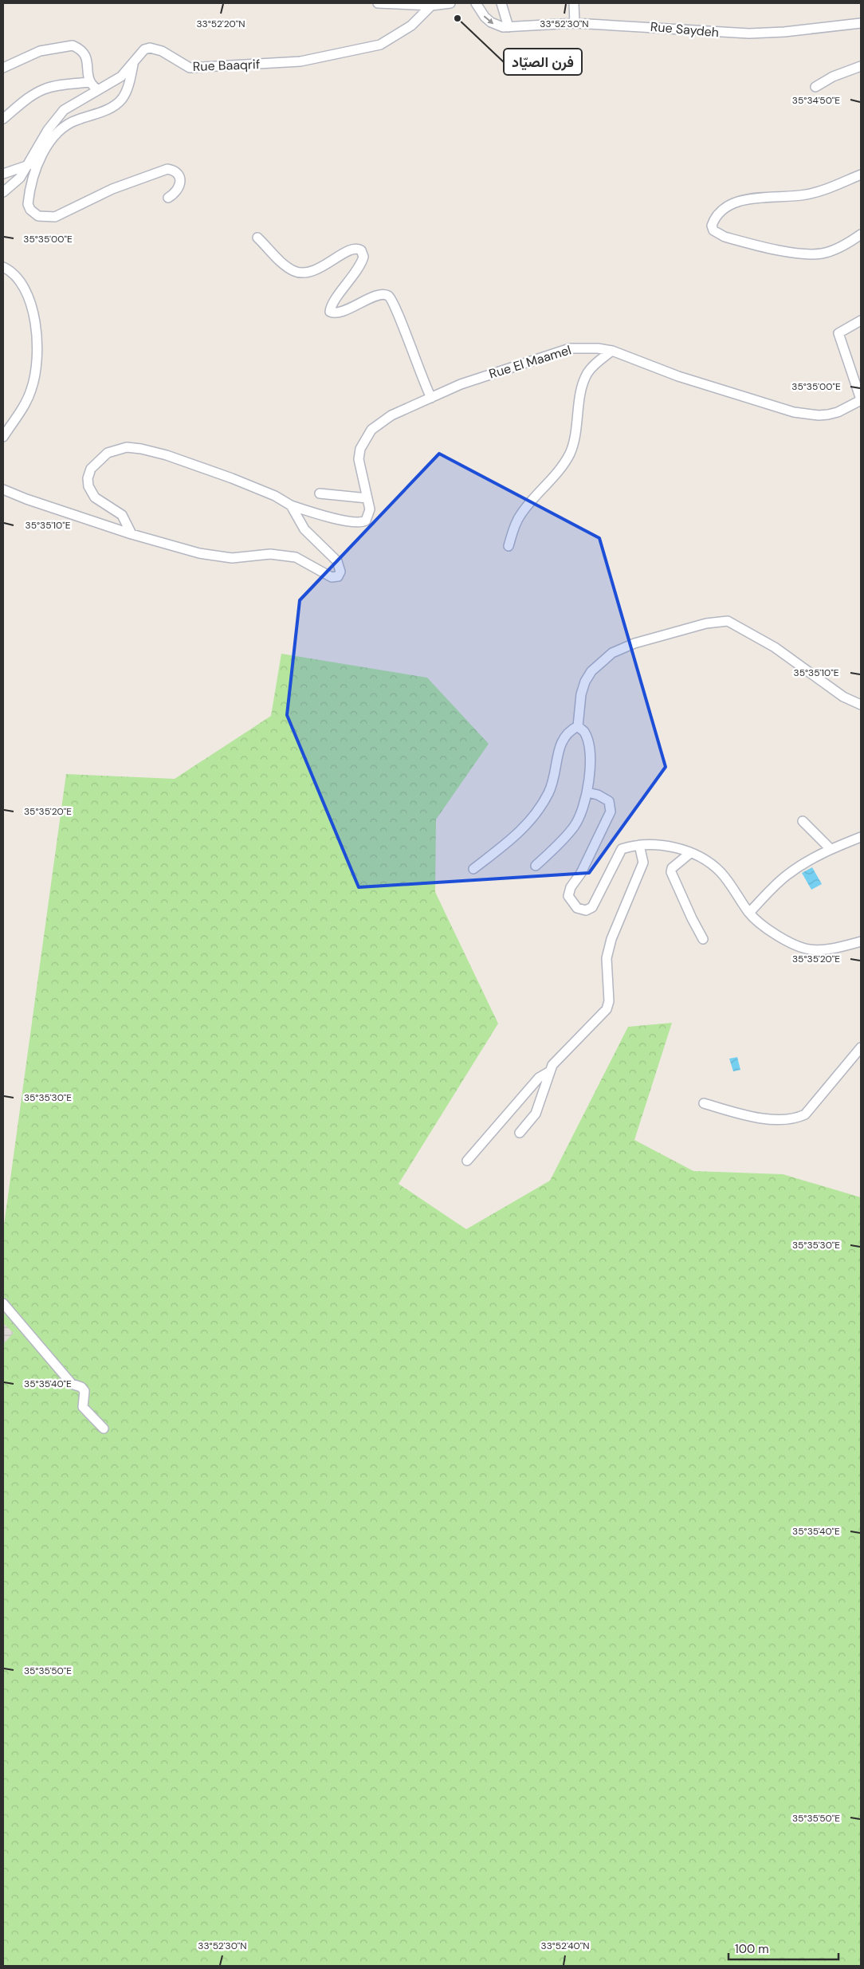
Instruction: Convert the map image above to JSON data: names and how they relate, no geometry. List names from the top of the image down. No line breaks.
{"streets":{"street":["Rue Saydeh","Rue Baaqrif","Rue El Maamel"]},"places":["فرن الصيّاد"],"scale_bar":"100 m","coordinates":["33°52'20\"N","33°52'30\"N","35°34'50\"E","35°35'00\"E","35°35'10\"E","35°35'20\"E","35°35'30\"E","35°35'40\"E","35°35'50\"E","33°52'40\"N"]}
